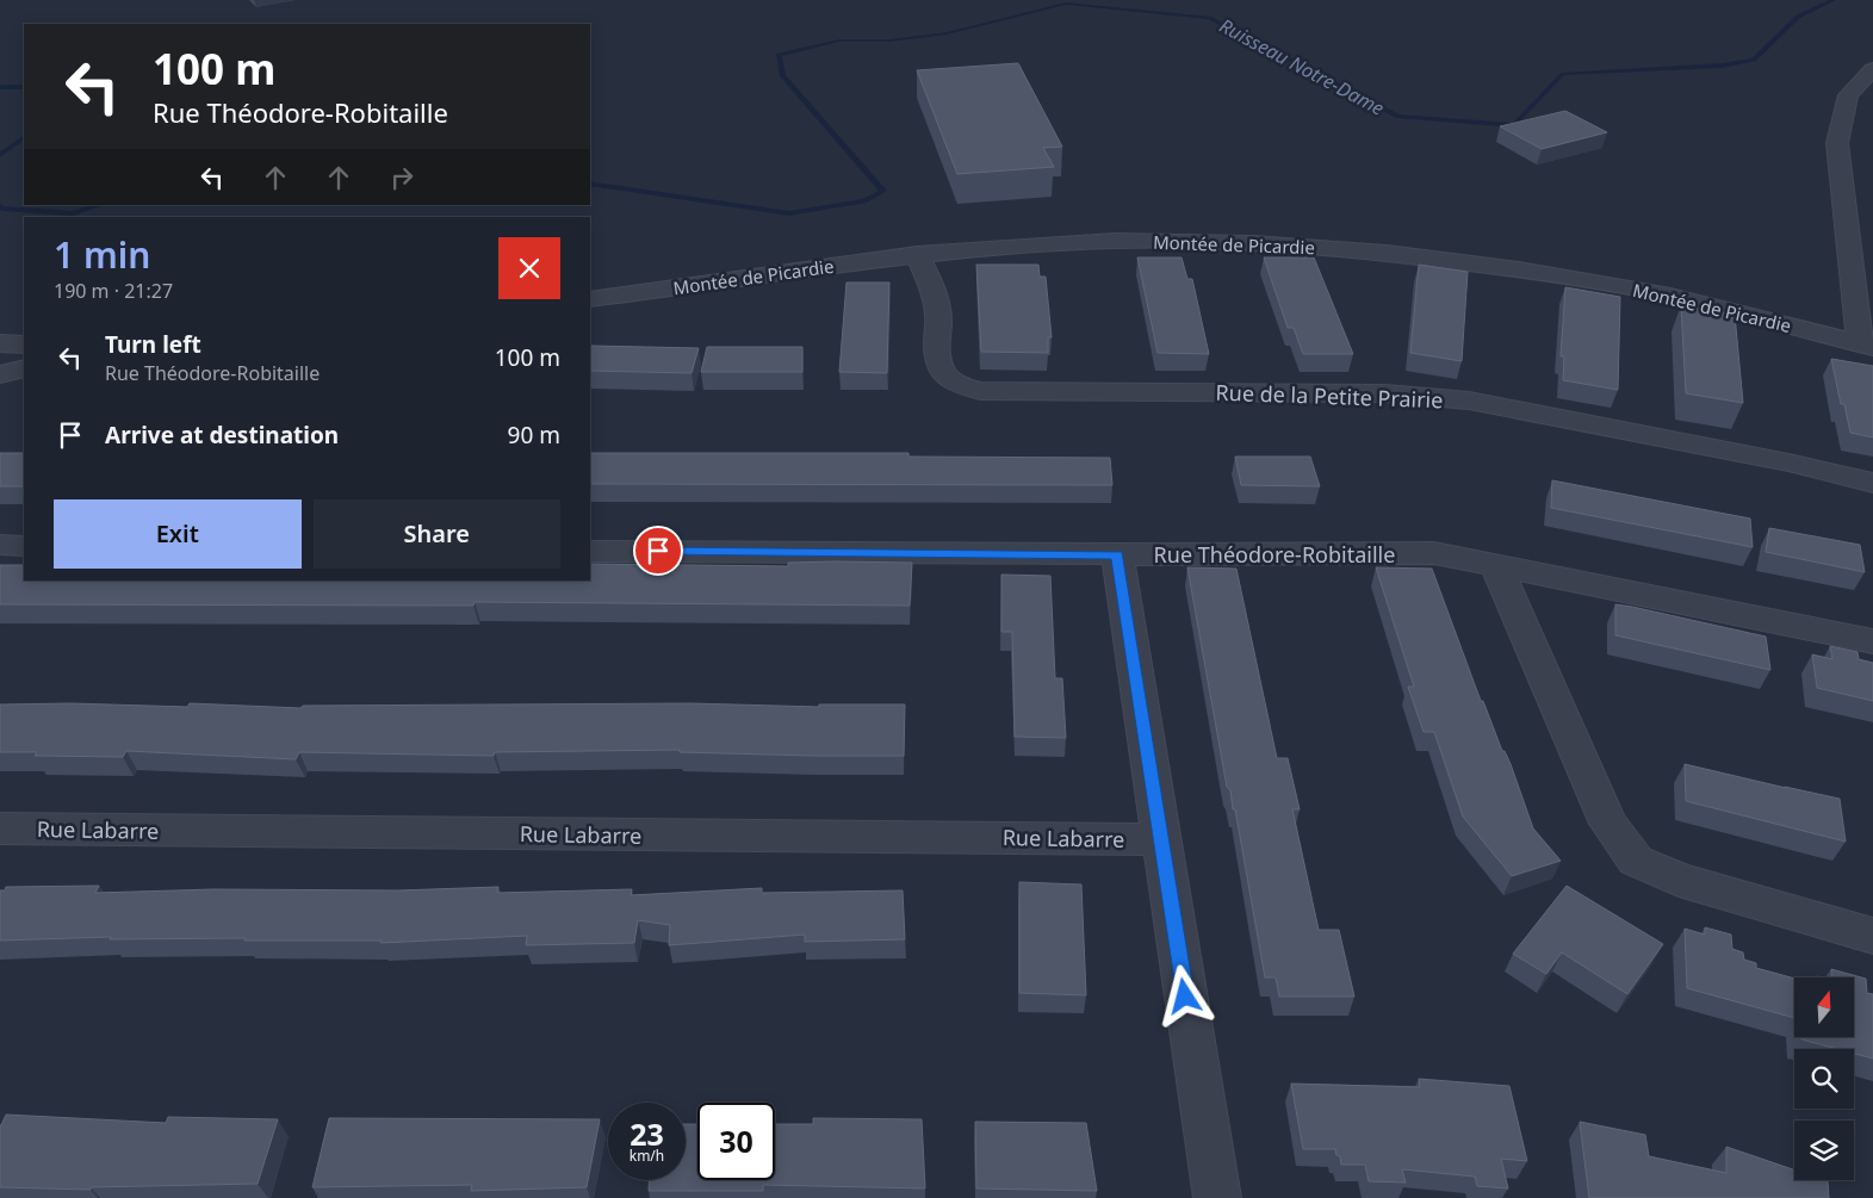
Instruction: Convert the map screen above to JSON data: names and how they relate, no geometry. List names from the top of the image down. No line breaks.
{"streets":{"street":["Montée de Picardie","Rue de la Petite Prairie","Rue Théodore-Robitaille","Rue Labarre"]},"crossings":[["Montée de Picardie","Rue de la Petite Prairie"]],"water":["Ruisseau Notre-Dame"],"north":"top","page":{"turn":["100 m","Rue Théodore-Robitaille"],"heading":["1 min","190 m · 21:27"],"list":[{"name":"Turn left","note":"Rue Théodore-Robitaille","value":"100 m"},{"name":"Arrive at destination","value":"90 m"}],"buttons":["Exit","Share"],"speed":"23 km/h","limit":"30"}}
